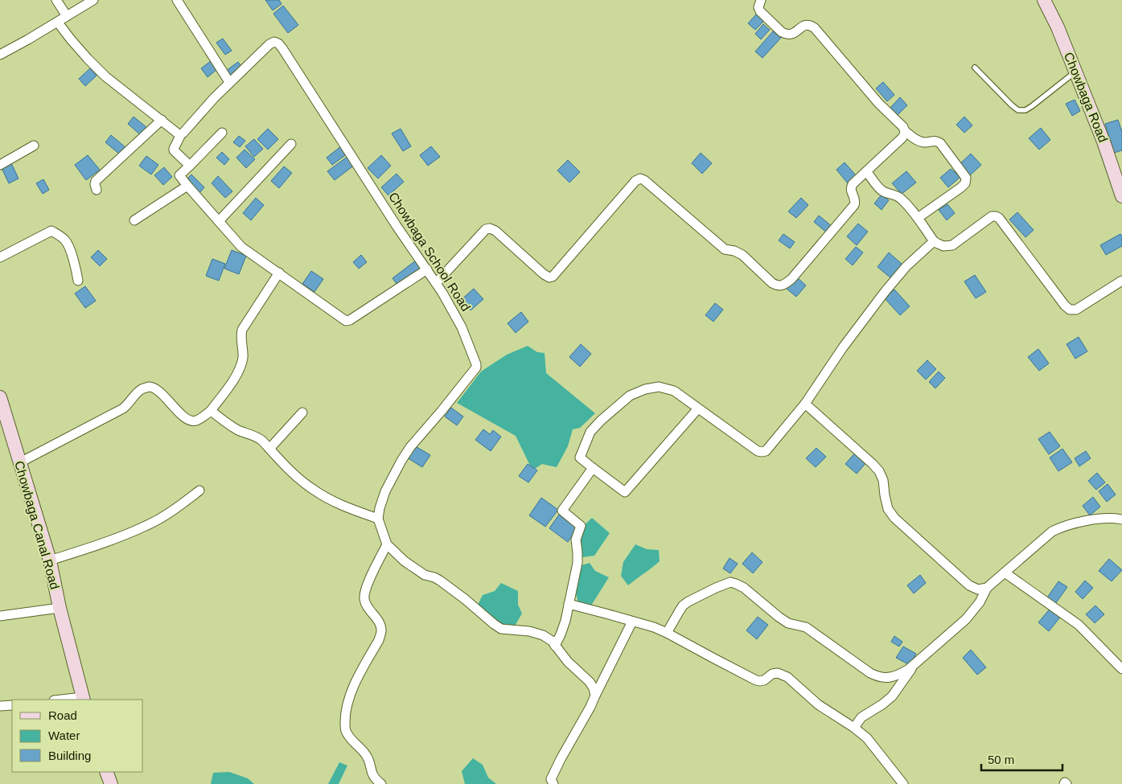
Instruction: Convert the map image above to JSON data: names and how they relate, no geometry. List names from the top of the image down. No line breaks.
{"streets":{"main road":["Chowbaga Road","Chowbaga Canal Road"],"street":["Chowbaga School Road"]},"legend":["Road","Water","Building"],"scale_bar":"50 m"}
